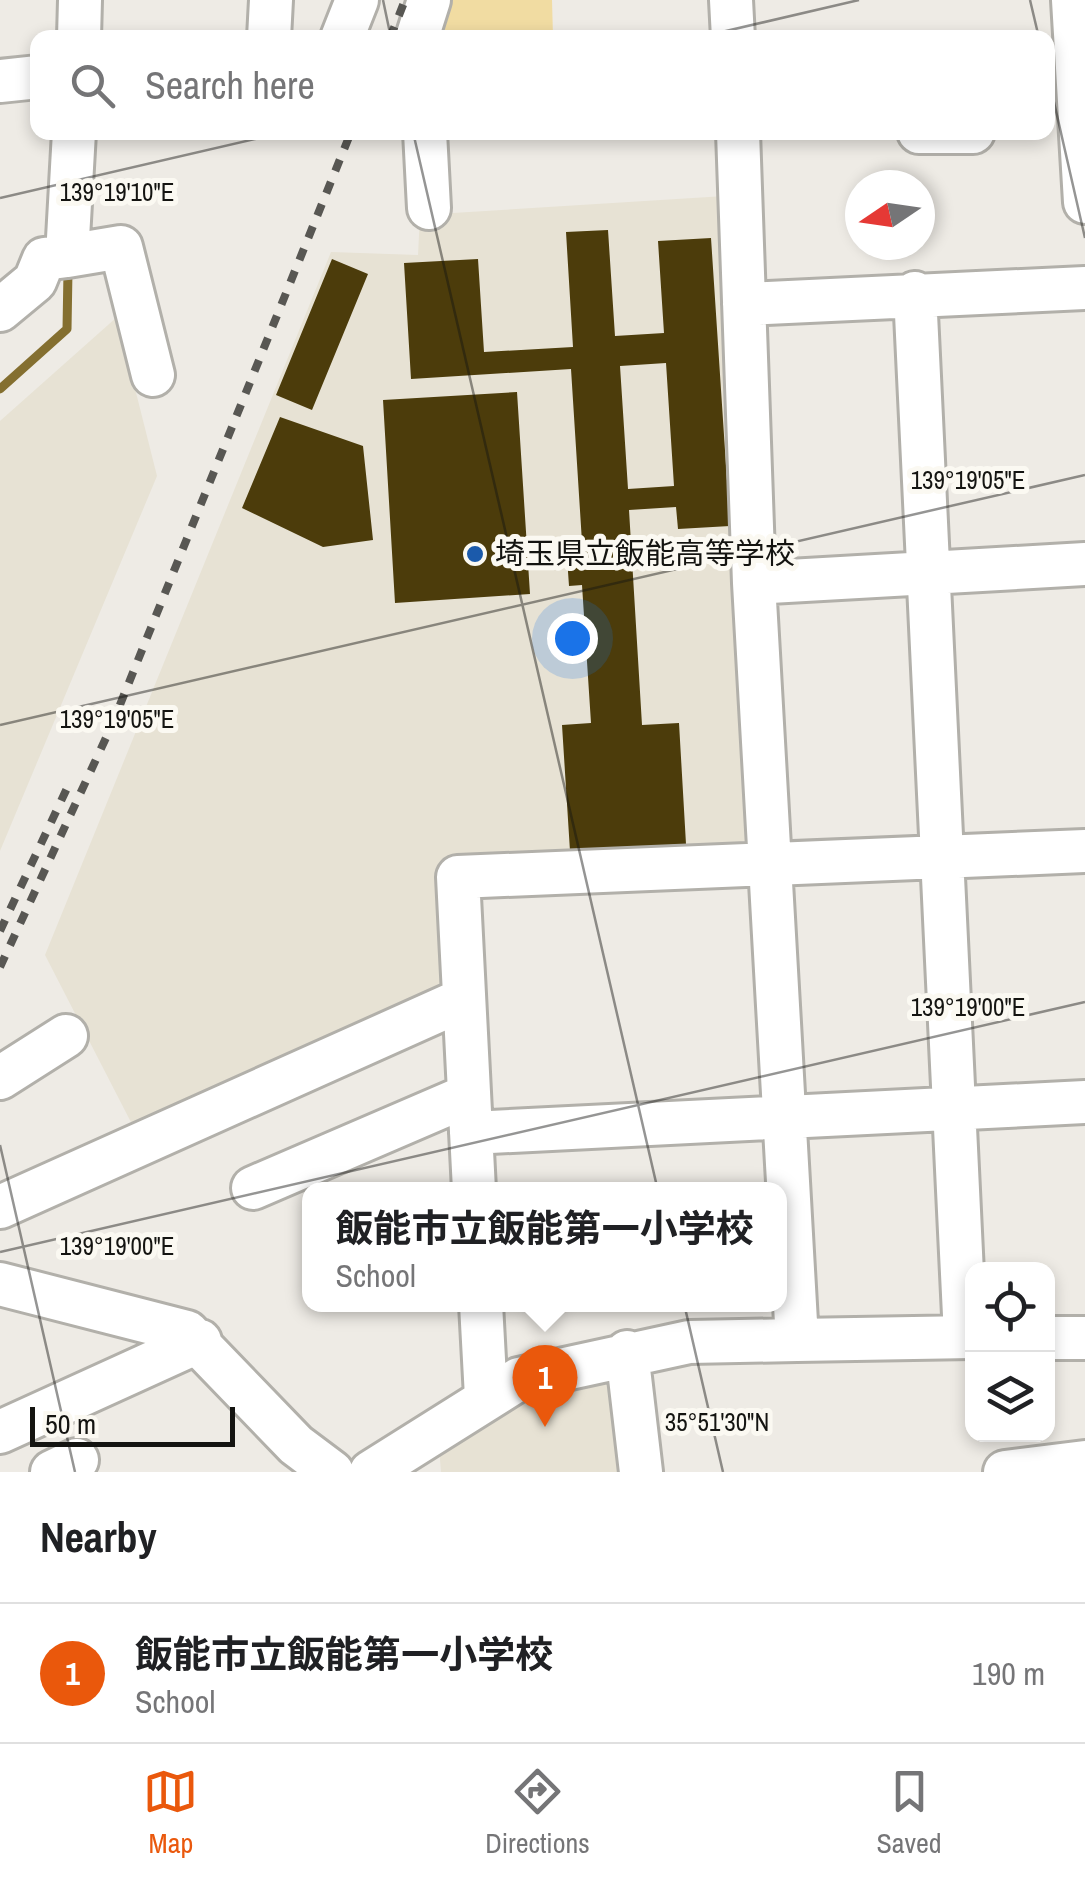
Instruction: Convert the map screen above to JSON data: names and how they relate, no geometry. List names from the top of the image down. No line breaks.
{"places":["埼玉県立飯能高等学校"],"scale_bar":"50 m","north":"left","page":{"search":"Search here","popup":["飯能市立飯能第一小学校","School"],"pins":"1","scale":"50 m","heading":"Nearby","list":[{"mark":"1","name":"飯能市立飯能第一小学校","note":"School","value":"190 m"}],"nav":["Map","Directions","Saved"]},"coordinates":["139°19'10\"E","139°19'05\"E","139°19'00\"E","35°51'30\"N"]}
